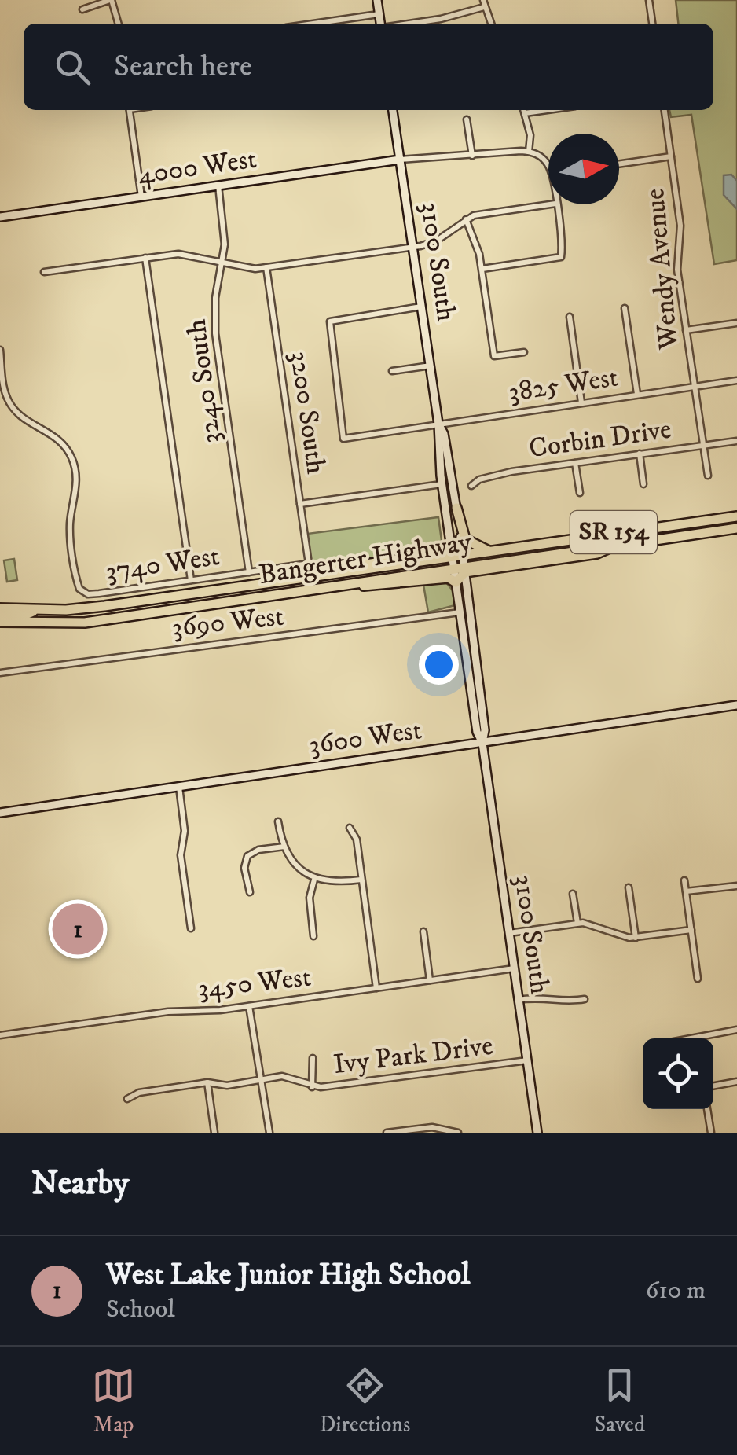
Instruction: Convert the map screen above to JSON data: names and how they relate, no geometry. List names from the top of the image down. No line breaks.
{"streets":{"highway":["SR 154","Bangerter Highway"],"main road":["4000 West","3100 South","3600 West"],"street":["Wendy Avenue","3240 South","3825 West","3200 South","Corbin Drive","3740 West","3690 West","3450 West","Ivy Park Drive"]},"crossings":[["4000 West","3100 South"],["4000 West","3240 South"],["3100 South","3825 West"],["3100 South","Bangerter Highway"],["3100 South","3690 West"],["3100 South","3600 West"],["3100 South","3450 West"],["3100 South","Ivy Park Drive"],["Wendy Avenue","3825 West"],["Wendy Avenue","Corbin Drive"],["3240 South","3740 West"],["3200 South","3740 West"]],"north":"right","page":{"search":"Search here","pins":"1","heading":"Nearby","list":[{"mark":"1","name":"West Lake Junior High School","note":"School","value":"610 m"}],"nav":["Map","Directions","Saved"]}}
